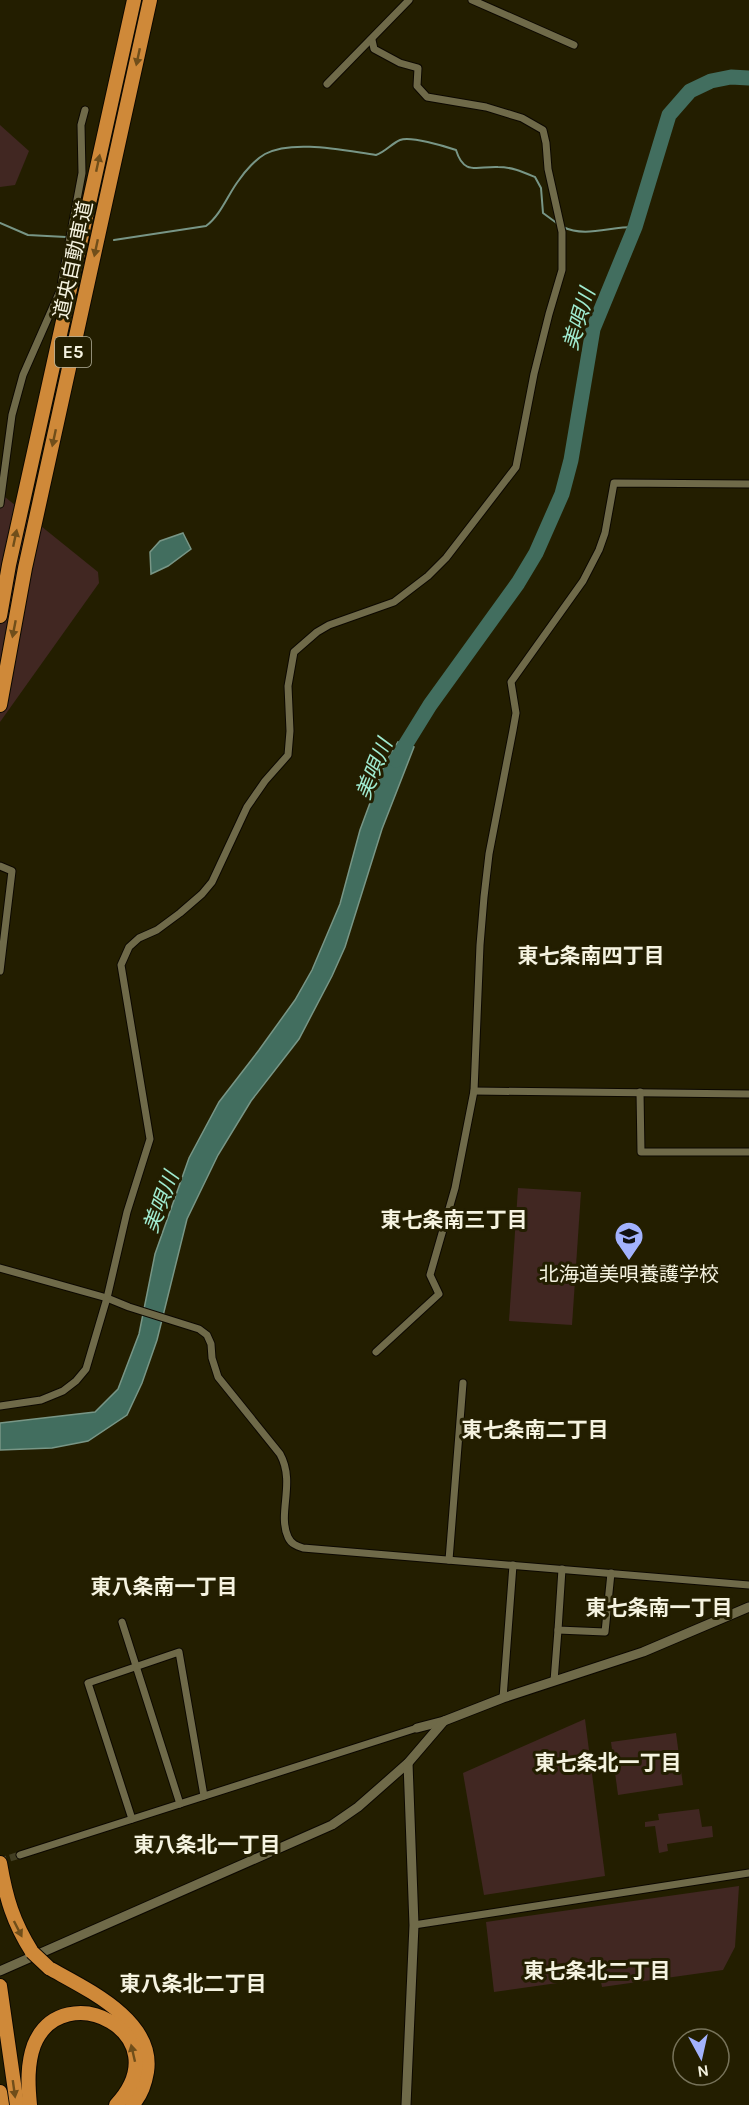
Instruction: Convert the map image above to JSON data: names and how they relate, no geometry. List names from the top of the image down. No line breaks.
{"streets":{"highway":["道央自動車道","E5"]},"districts":["東七条南四丁目","東七条南三丁目","東七条南二丁目","東八条南一丁目","東七条南一丁目","東七条北一丁目","東八条北一丁目","東七条北二丁目","東八条北二丁目"],"water":["美唄川"],"places":{"school or university":["北海道美唄養護学校"]},"north":"bottom"}
